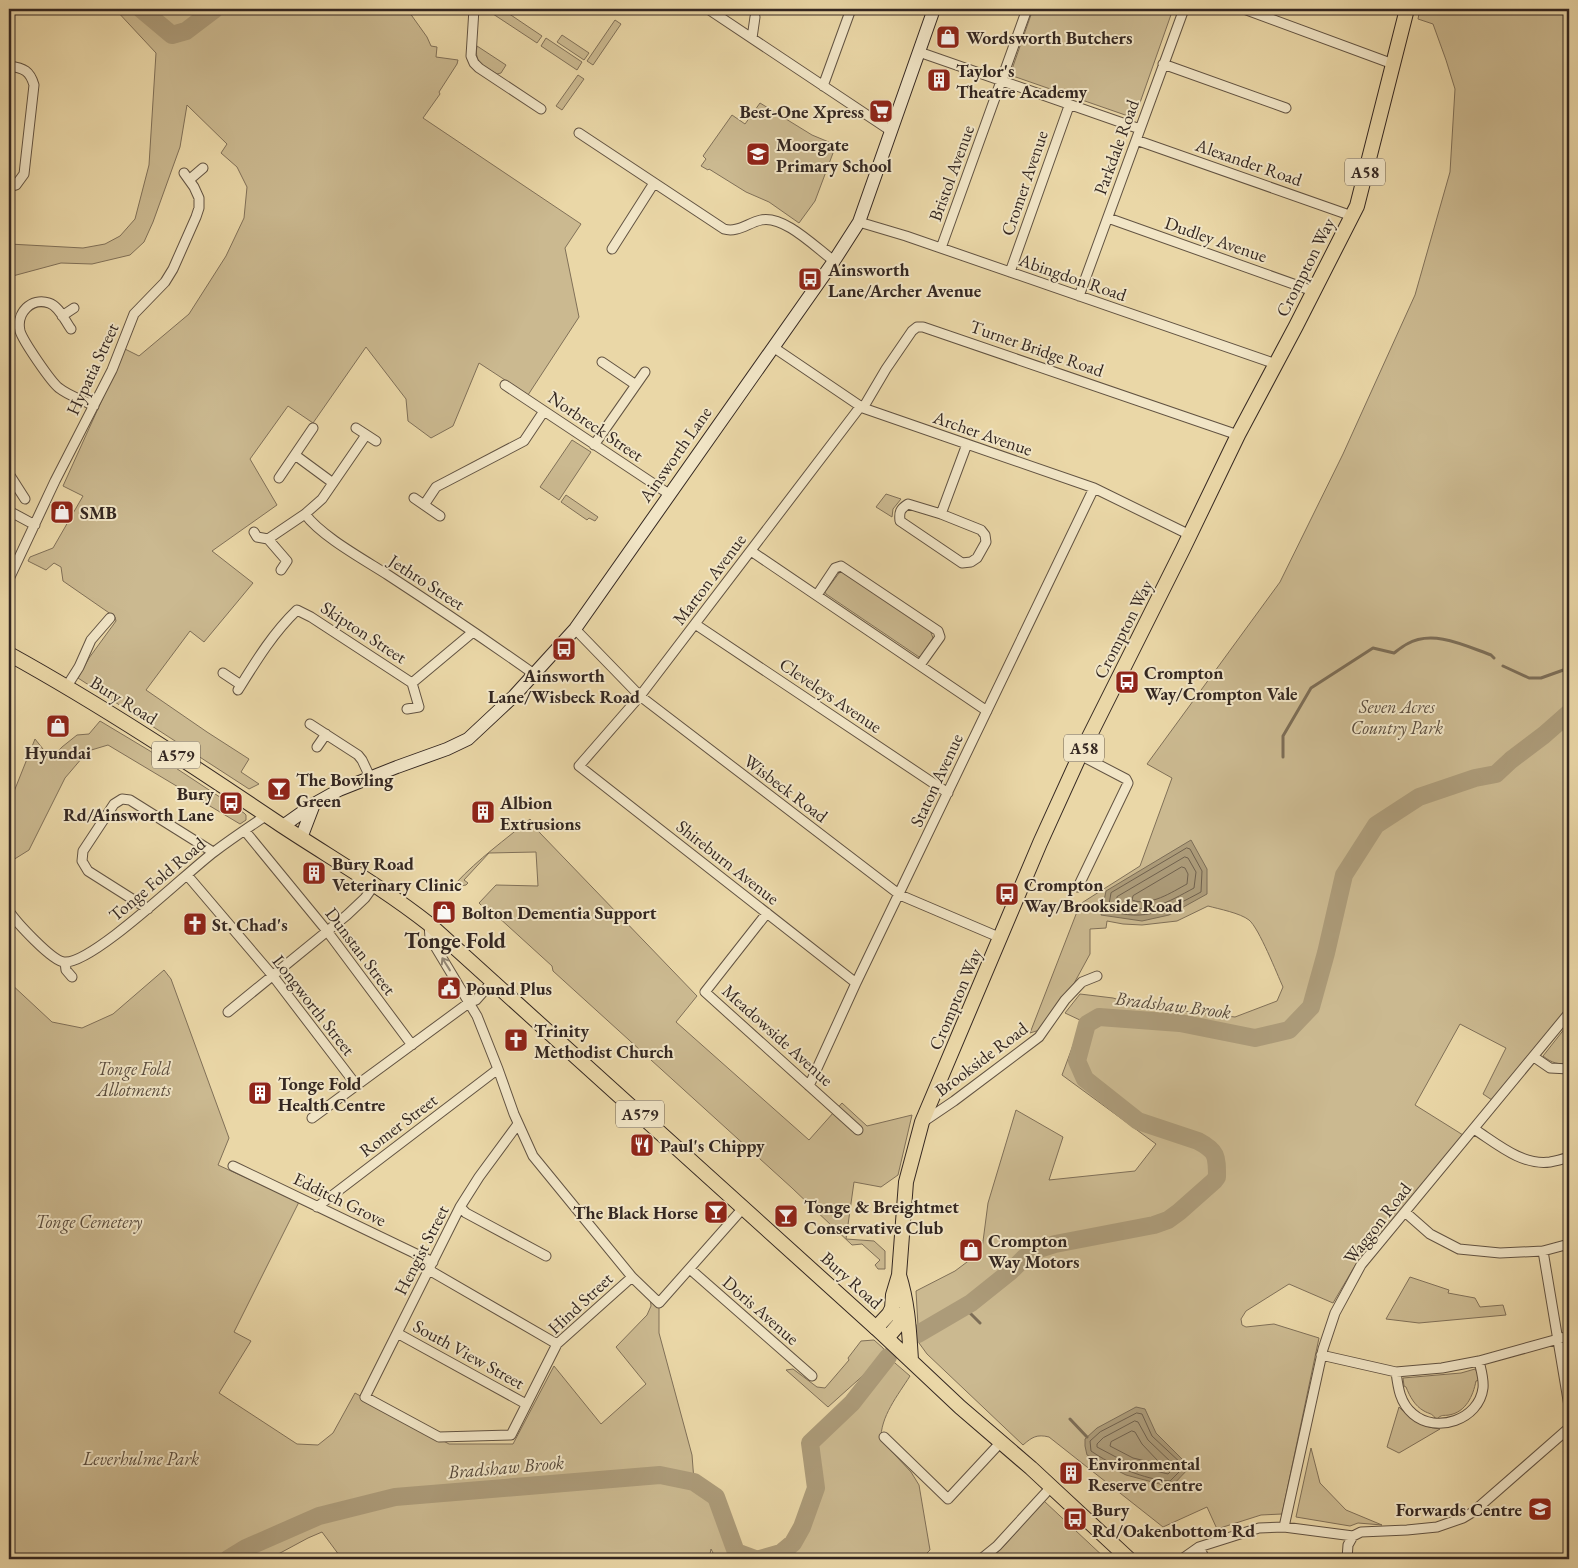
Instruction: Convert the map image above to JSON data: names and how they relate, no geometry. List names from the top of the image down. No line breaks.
{"streets":{"main road":["A58","Crompton Way","Ainsworth Lane","Bury Road","A579"],"street":["Parkdale Road","Alexander Road","Bristol Avenue","Cromer Avenue","Dudley Avenue","Abingdon Road","Turner Bridge Road","Hypatia Street","Norbreck Street","Archer Avenue","Marton Avenue","Jethro Street","Skipton Street","Cleveleys Avenue","Staton Avenue","Wisbeck Road","Shireburn Avenue","Tonge Fold Road","Dunstan Street","Longworth Street","Meadowside Avenue","Brookside Road","Romer Street","Edditch Grove","Waggon Road","Hengist Street","Hind Street","Doris Avenue","South View Street"]},"crossings":[["Parkdale Road","Alexander Road"],["Parkdale Road","Dudley Avenue"],["Parkdale Road","Abingdon Road"],["Alexander Road","Crompton Way"],["Bristol Avenue","Abingdon Road"],["Cromer Avenue","Abingdon Road"],["Dudley Avenue","Crompton Way"],["Crompton Way","Abingdon Road"],["Crompton Way","Turner Bridge Road"],["Crompton Way","Archer Avenue"],["Crompton Way","Bury Road"],["Crompton Way","Wisbeck Road"],["Crompton Way","Brookside Road"],["Abingdon Road","Ainsworth Lane"],["Turner Bridge Road","Archer Avenue"],["Turner Bridge Road","Marton Avenue"],["Norbreck Street","Ainsworth Lane"],["Archer Avenue","Ainsworth Lane"],["Archer Avenue","Marton Avenue"],["Archer Avenue","Staton Avenue"],["Ainsworth Lane","Jethro Street"],["Ainsworth Lane","Bury Road"],["Ainsworth Lane","Wisbeck Road"],["Marton Avenue","Cleveleys Avenue"],["Marton Avenue","Wisbeck Road"],["Marton Avenue","Shireburn Avenue"],["Cleveleys Avenue","Staton Avenue"],["Bury Road","Tonge Fold Road"],["Staton Avenue","Wisbeck Road"],["Staton Avenue","Shireburn Avenue"],["Staton Avenue","Meadowside Avenue"],["Shireburn Avenue","Meadowside Avenue"],["Tonge Fold Road","Dunstan Street"],["Tonge Fold Road","Longworth Street"],["Romer Street","Edditch Grove"],["Edditch Grove","Hengist Street"],["Edditch Grove","Hind Street"],["Hengist Street","Hind Street"],["Hengist Street","South View Street"],["Hind Street","South View Street"]],"districts":["Tonge Fold"],"water":["Bradshaw Brook"],"parks":["Seven Acres Country Park","Tonge Fold Allotments","Tonge Cemetery","Leverhulme Park"],"places":{"shop":["Wordsworth Butchers","SMB","Hyundai","Bolton Dementia Support","Crompton Way Motors"],"building":["Taylor's Theatre Academy","Albion Extrusions","Bury Road Veterinary Clinic","Tonge Fold Health Centre","Environmental Reserve Centre"],"supermarket":["Best-One Xpress"],"school or university":["Moorgate Primary School","Forwards Centre"],"bus stop":["Ainsworth Lane/Archer Avenue","Ainsworth Lane/Wisbeck Road","Crompton Way/Crompton Vale","Bury Rd/Ainsworth Lane","Crompton Way/Brookside Road","Bury Rd/Oakenbottom Rd"],"bar":["The Bowling Green","The Black Horse","Tonge & Breightmet Conservative Club"],"church":["St. Chad's","Trinity Methodist Church"],"public building":["Pound Plus"],"restaurant":["Paul's Chippy"]}}
